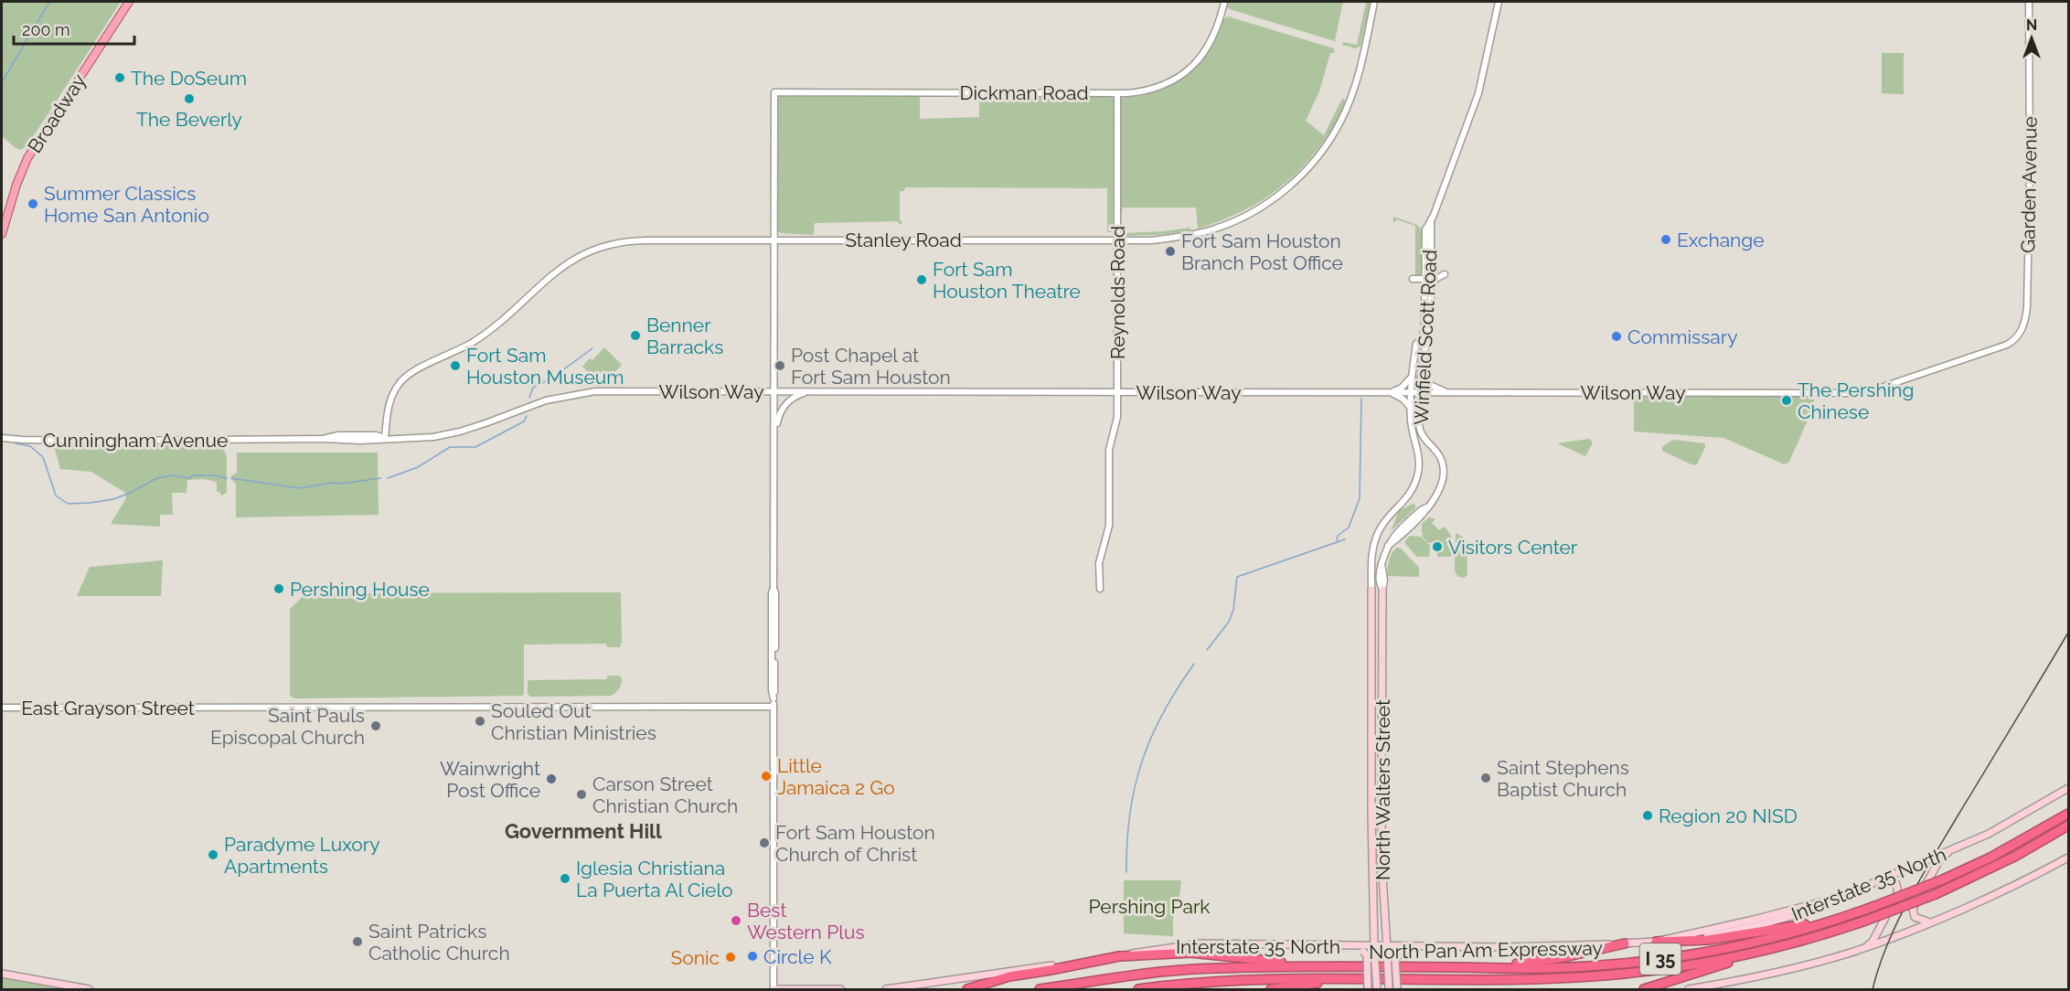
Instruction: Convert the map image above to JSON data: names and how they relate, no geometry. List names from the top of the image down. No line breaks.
{"streets":{"highway":["North Pan Am Expressway","I 35"],"main road":["Broadway","North Walters Street","Interstate 35 North"],"street":["Dickman Road","Garden Avenue","Stanley Road","Reynolds Road","Winfield Scott Road","Wilson Way","Cunningham Avenue","East Grayson Street"]},"crossings":[["Dickman Road","Stanley Road"],["Dickman Road","Reynolds Road"],["Garden Avenue","Wilson Way"],["Stanley Road","Reynolds Road"],["Stanley Road","Wilson Way"],["Reynolds Road","Wilson Way"],["Winfield Scott Road","Wilson Way"],["Winfield Scott Road","North Walters Street"],["Wilson Way","Cunningham Avenue"],["North Walters Street","Interstate 35 North"]],"districts":["Government Hill"],"parks":["Pershing Park"],"places":["The DoSeum","The Beverly","Summer Classics Home San Antonio","Exchange","Fort Sam Houston Branch Post Office","Fort Sam Houston Theatre","Benner Barracks","Commissary","Fort Sam Houston Museum","Post Chapel at Fort Sam Houston","The Pershing Chinese","Visitors Center","Pershing House","Souled Out Christian Ministries","Saint Pauls Episcopal Church","Little Jamaica 2 Go","Saint Stephens Baptist Church","Wainwright Post Office","Carson Street Christian Church","Region 20 NISD","Fort Sam Houston Church of Christ","Paradyme Luxory Apartments","Iglesia Christiana La Puerta Al Cielo","Best Western Plus","Saint Patricks Catholic Church","Circle K","Sonic"],"scale_bar":"200 m","north":"top"}
